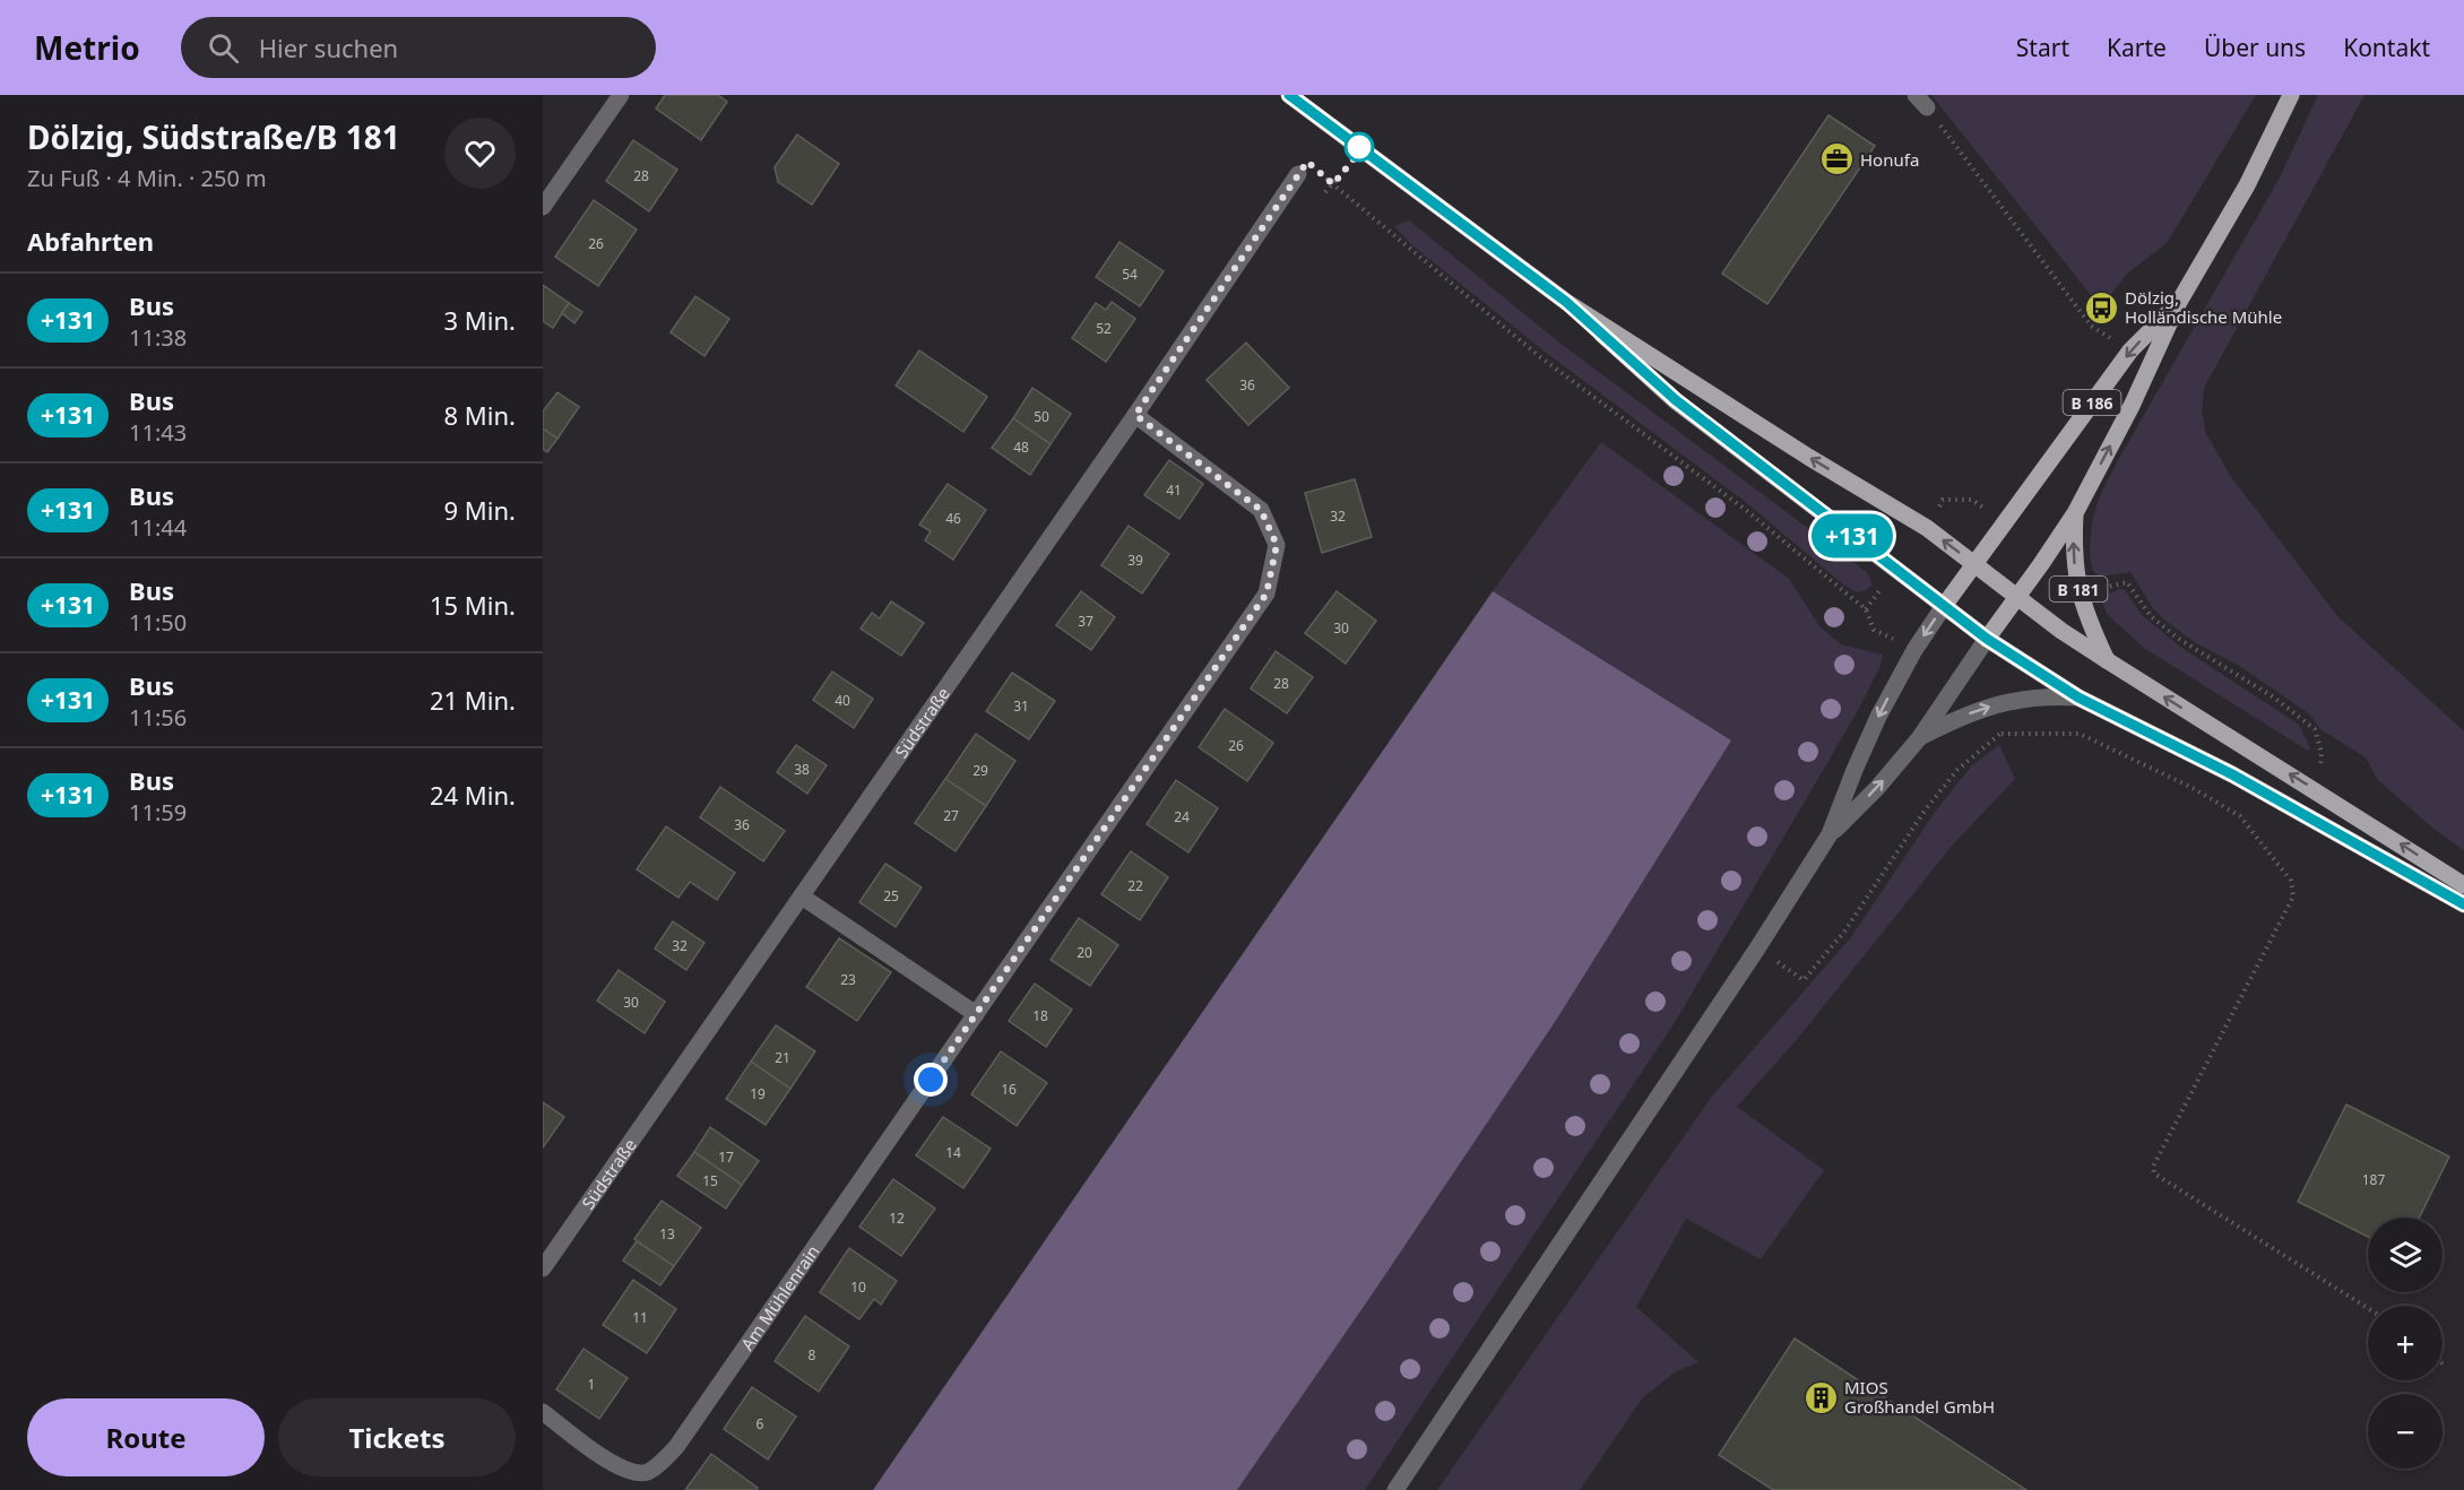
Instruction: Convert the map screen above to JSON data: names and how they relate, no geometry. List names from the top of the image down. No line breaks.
{"streets":{"main road":["B 186","B 181"],"street":["Südstraße","Am Mühlenrain"]},"crossings":[["B 186","B 181"],["Südstraße","Am Mühlenrain"]],"places":{"office":["Honufa"],"bus stop":["Dölzig, Holländische Mühle"],"building":["MIOS Großhandel GmbH"]},"lines":["bus line +131"],"house_numbers":["28","26","54","52","36","50","48","41","32","46","39","37","30","28","40","31","26","38","29","27","24","36","22","25","32","20","23","30","18","21","16","19","14","17","187","15","12","13","10","11","8","1","6"],"page":{"header":"Metrio","search":"Hier suchen","nav":["Start","Karte","Über uns","Kontakt"],"heading":[["Dölzig, Südstraße/B 181","Zu Fuß · 4 Min. · 250 m"],"Abfahrten"],"on_map":"+131","list":[{"mark":"+131","name":"Bus","note":"11:38","value":"3 Min."},{"mark":"+131","name":"Bus","note":"11:43","value":"8 Min."},{"mark":"+131","name":"Bus","note":"11:44","value":"9 Min."},{"mark":"+131","name":"Bus","note":"11:50","value":"15 Min."},{"mark":"+131","name":"Bus","note":"11:56","value":"21 Min."},{"mark":"+131","name":"Bus","note":"11:59","value":"24 Min."}],"map_buttons":["+","−"],"buttons":["Route","Tickets"]}}
